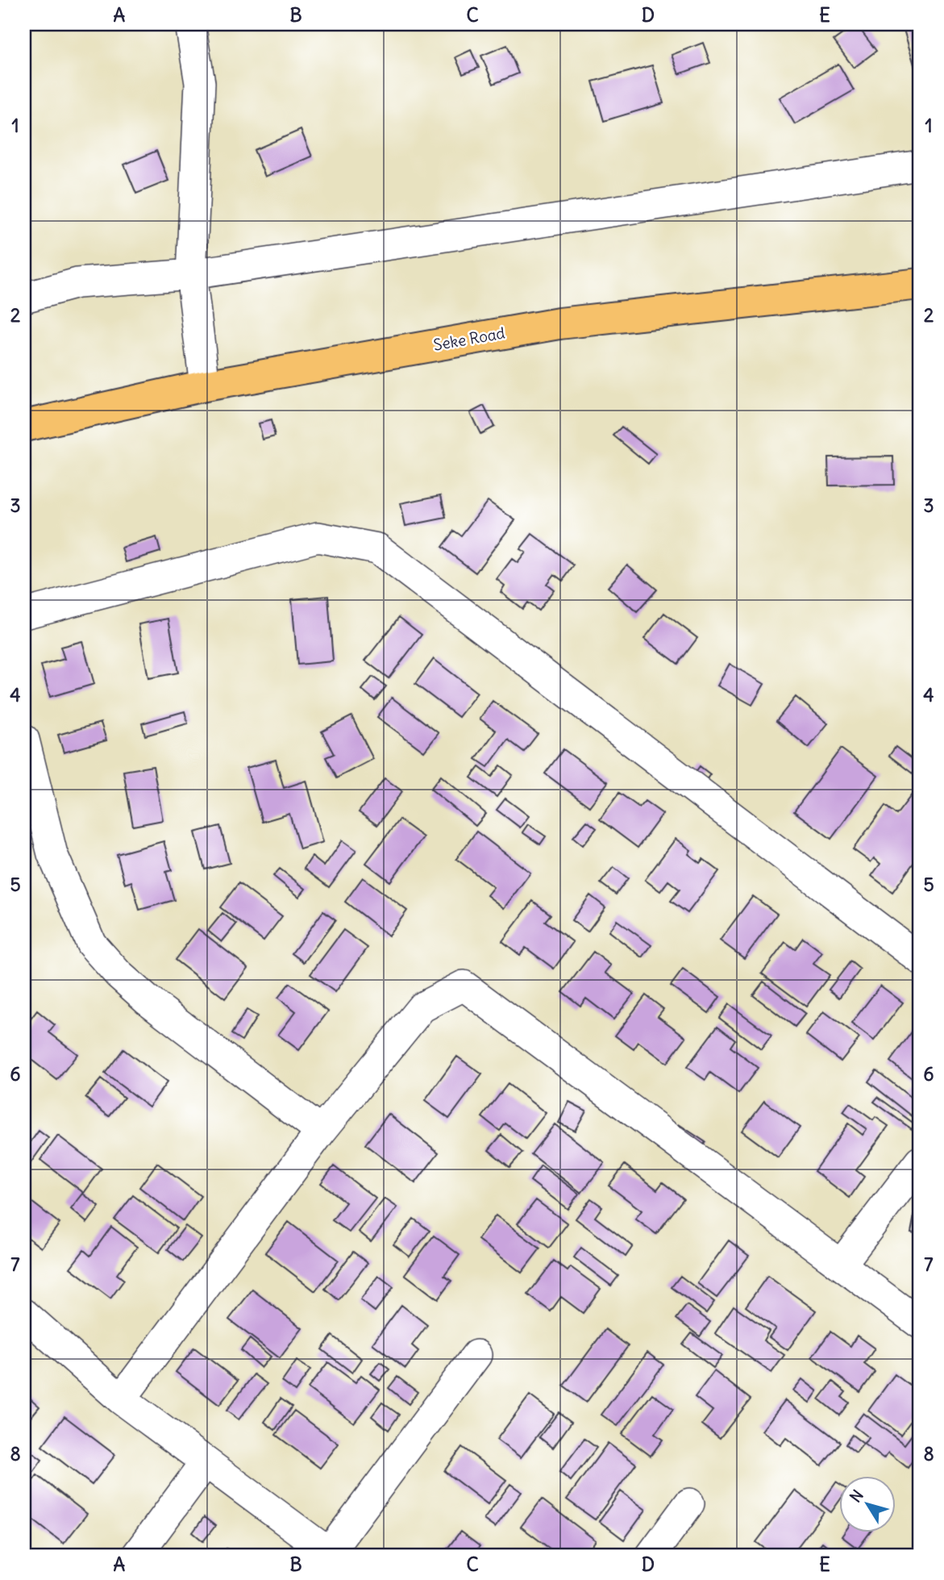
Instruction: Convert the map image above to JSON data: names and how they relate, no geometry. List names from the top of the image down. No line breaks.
{"streets":{"main road":["Seke Road"]},"north":"top left","grid":{"columns":["A","B","C","D","E"],"rows":["1","2","3","4","5","6","7","8"]}}
